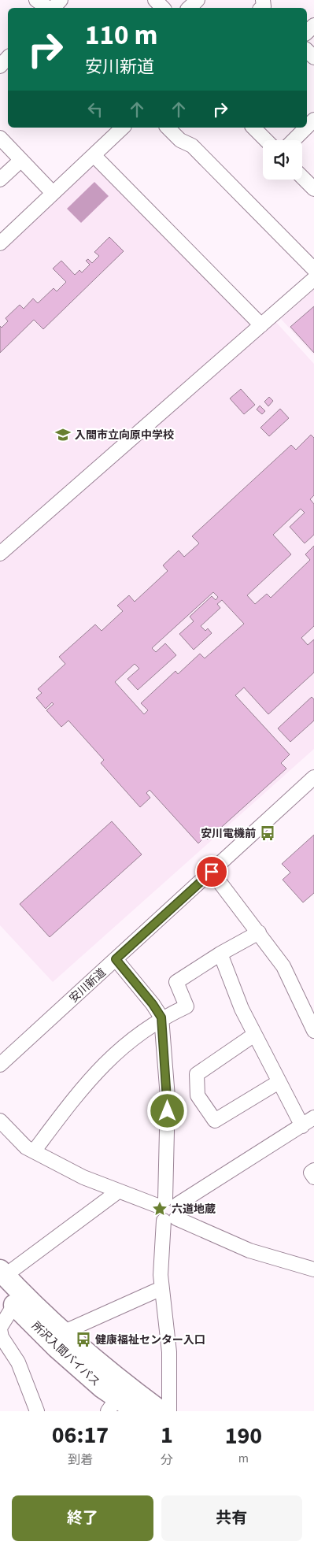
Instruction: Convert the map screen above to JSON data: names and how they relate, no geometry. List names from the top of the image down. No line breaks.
{"streets":{"highway":["所沢入間バイパス"],"street":["安川新道"]},"places":{"school or university":["入間市立向原中学校"],"bus stop":["安川電機前","健康福祉センター入口"],"place":["六道地蔵"]},"page":{"turn":["110 m","安川新道"],"eta":["06:17","到着","1","分","190","m"],"buttons":["終了","共有"]}}
